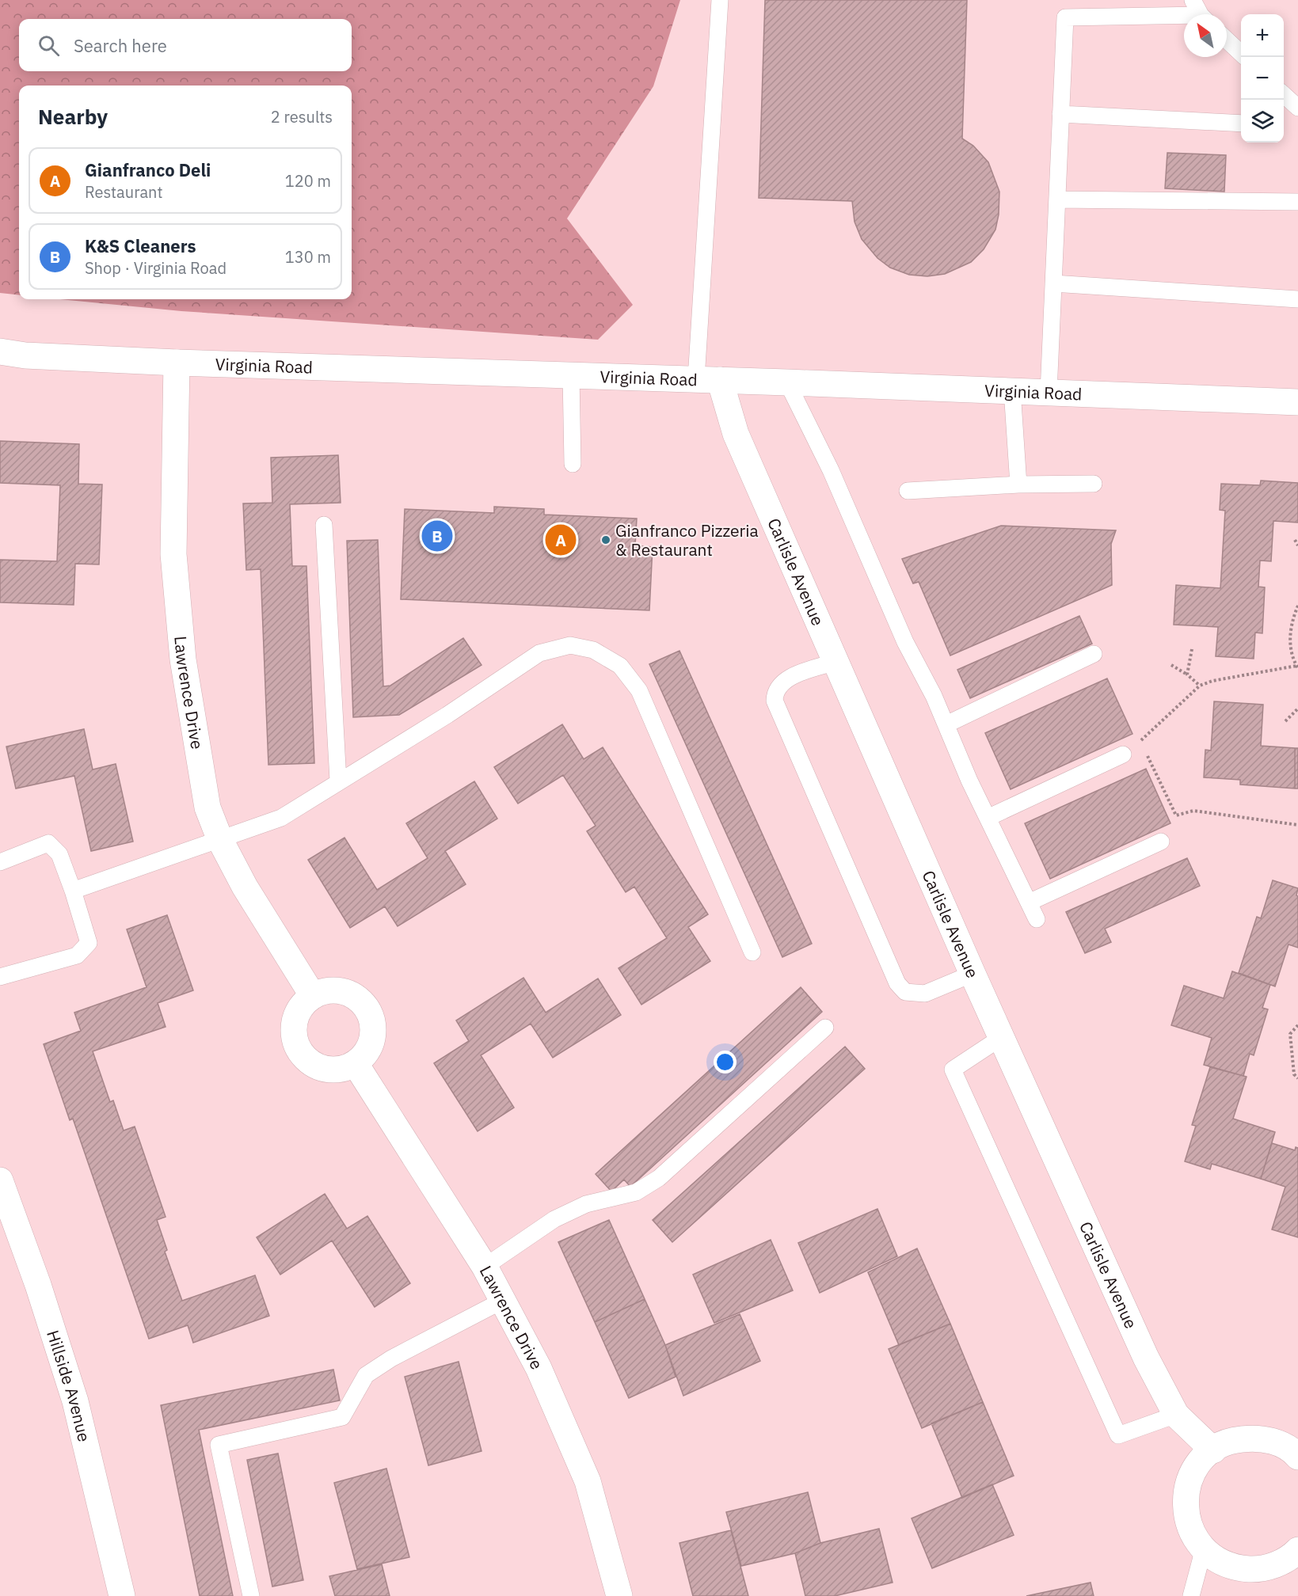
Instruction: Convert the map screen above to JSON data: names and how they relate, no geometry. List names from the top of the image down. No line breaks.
{"streets":{"street":["Virginia Road","Carlisle Avenue","Lawrence Drive","Hillside Avenue"]},"crossings":[["Virginia Road","Carlisle Avenue"],["Virginia Road","Lawrence Drive"]],"places":["Gianfranco Pizzeria & Restaurant"],"north":"top left","page":{"map_buttons":["+","−"],"search":"Search here","heading":["Nearby","2 results"],"list":[{"mark":"A","name":"Gianfranco Deli","note":"Restaurant","value":"120 m"},{"mark":"B","name":"K&S Cleaners","note":"Shop · Virginia Road","value":"130 m"}],"pins":["B","A"]}}
